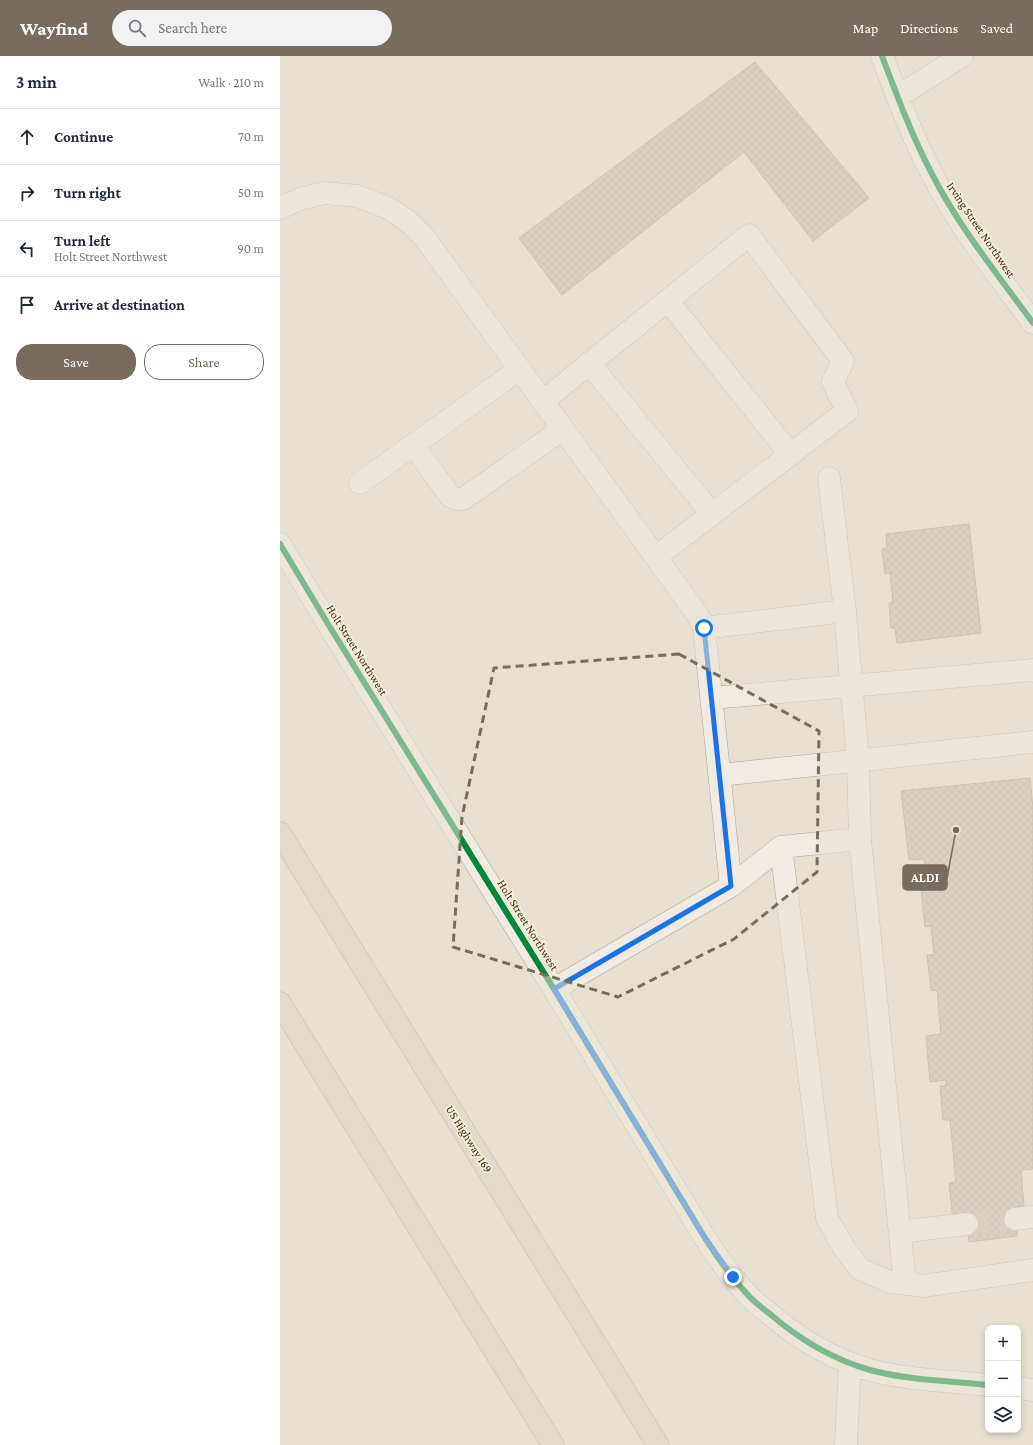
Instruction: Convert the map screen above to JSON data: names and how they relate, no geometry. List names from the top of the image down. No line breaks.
{"streets":{"highway":["US Highway 169"],"street":["Irving Street Northwest","Holt Street Northwest"]},"places":["ALDI"],"page":{"header":"Wayfind","search":"Search here","nav":["Map","Directions","Saved"],"heading":["3 min","Walk · 210 m"],"list":[["Continue","70 m"],["Turn right","50 m"],["Turn left","Holt Street Northwest","90 m"],"Arrive at destination"],"buttons":["Save","Share"],"map_buttons":["+","−"]}}
